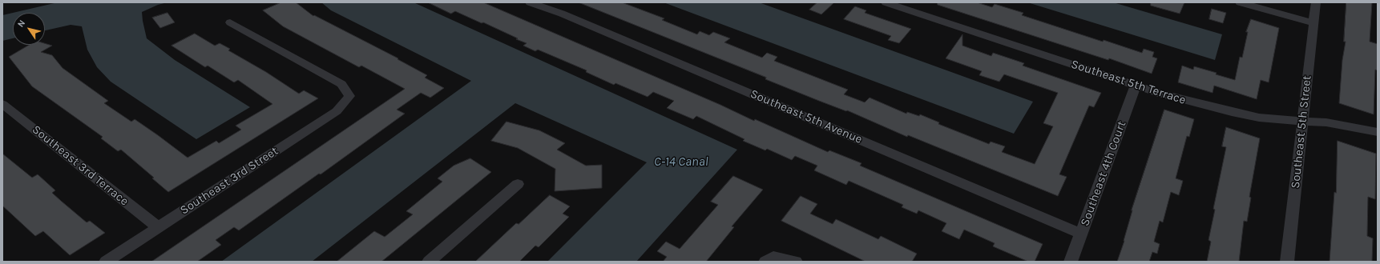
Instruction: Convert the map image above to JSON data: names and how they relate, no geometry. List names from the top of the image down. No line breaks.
{"streets":{"street":["Southeast 5th Terrace","Southeast 5th Avenue","Southeast 5th Street","Southeast 3rd Terrace","Southeast 4th Court","Southeast 3rd Street"]},"crossings":[["Southeast 5th Terrace","Southeast 5th Street"],["Southeast 5th Terrace","Southeast 4th Court"],["Southeast 5th Avenue","Southeast 4th Court"],["Southeast 3rd Terrace","Southeast 3rd Street"]],"water":["C-14 Canal"],"north":"top left"}
